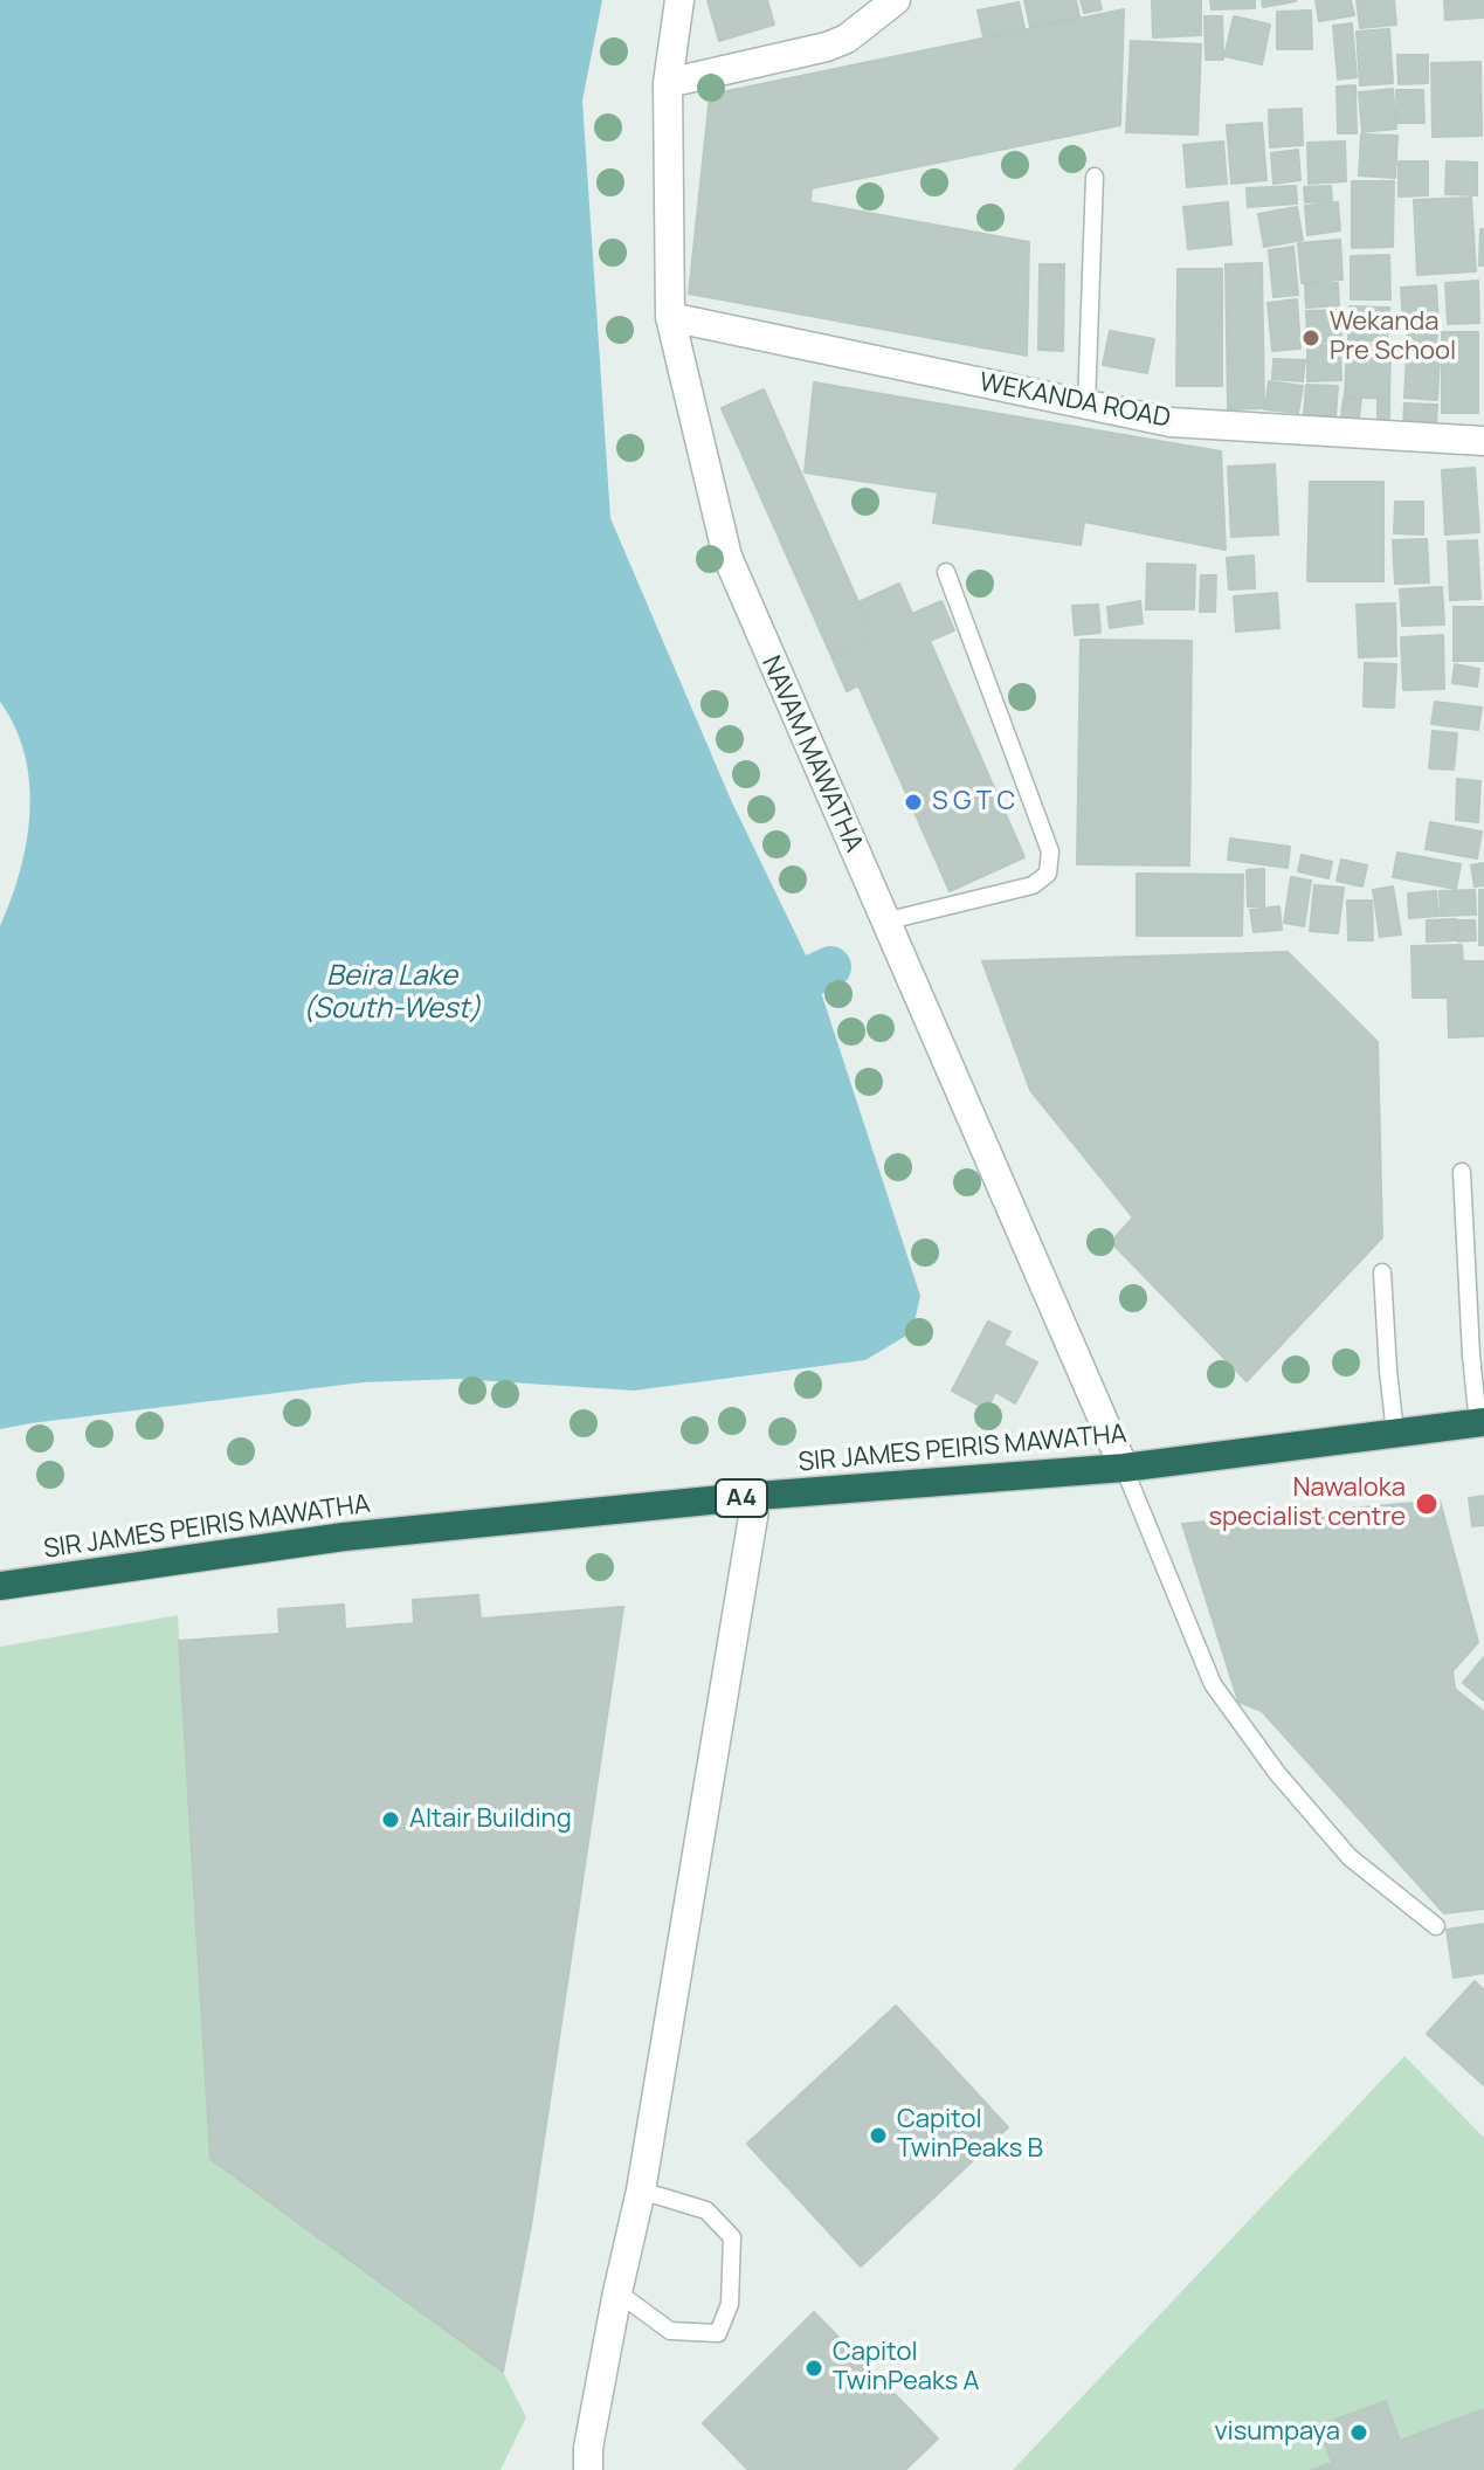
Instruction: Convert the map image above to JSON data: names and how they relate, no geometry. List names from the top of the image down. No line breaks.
{"streets":{"highway":["SIR JAMES PEIRIS MAWATHA","A4"],"street":["WEKANDA ROAD","NAVAM MAWATHA"]},"crossings":[["WEKANDA ROAD","NAVAM MAWATHA"],["NAVAM MAWATHA","SIR JAMES PEIRIS MAWATHA"]],"water":["Beira Lake (South-West)"],"places":["Wekanda Pre School","S G T C","Nawaloka specialist centre","Altair Building","Capitol TwinPeaks B","Capitol TwinPeaks A","visumpaya"]}
